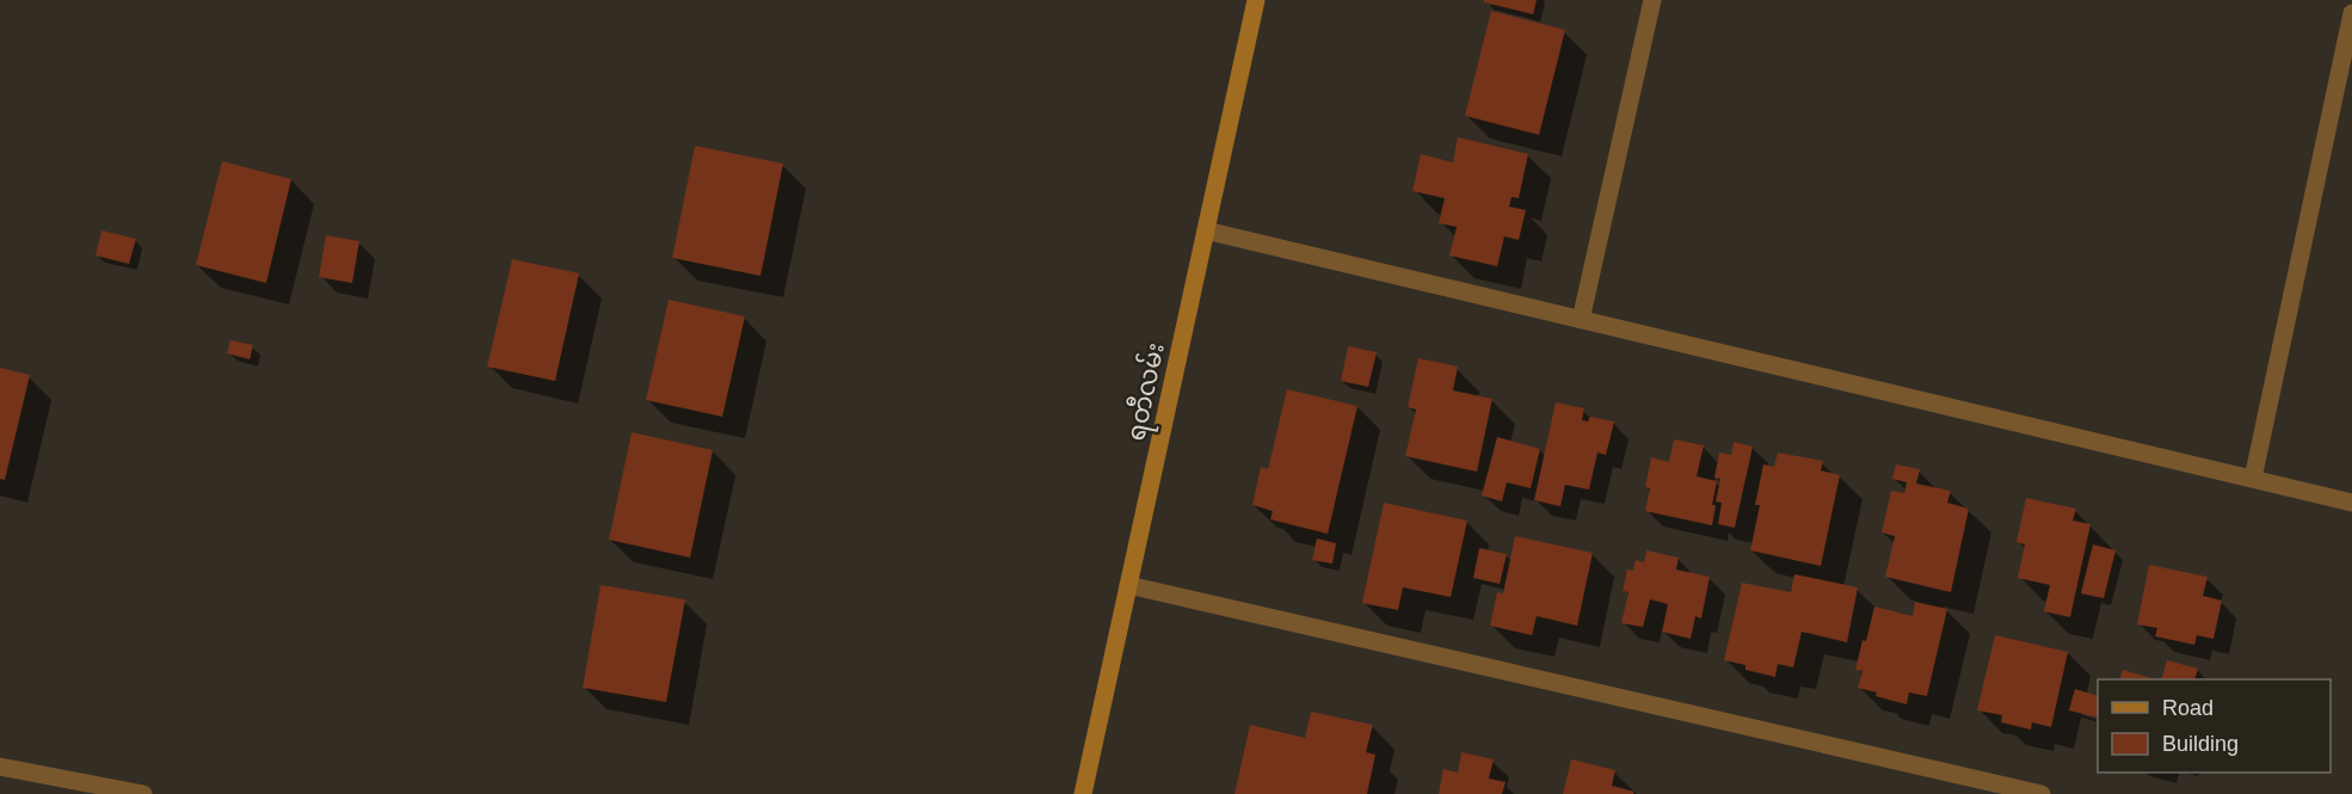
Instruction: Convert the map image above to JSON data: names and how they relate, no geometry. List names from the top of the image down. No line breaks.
{"streets":{"street":["ရတီလမ်း"]},"legend":["Road","Building"]}
